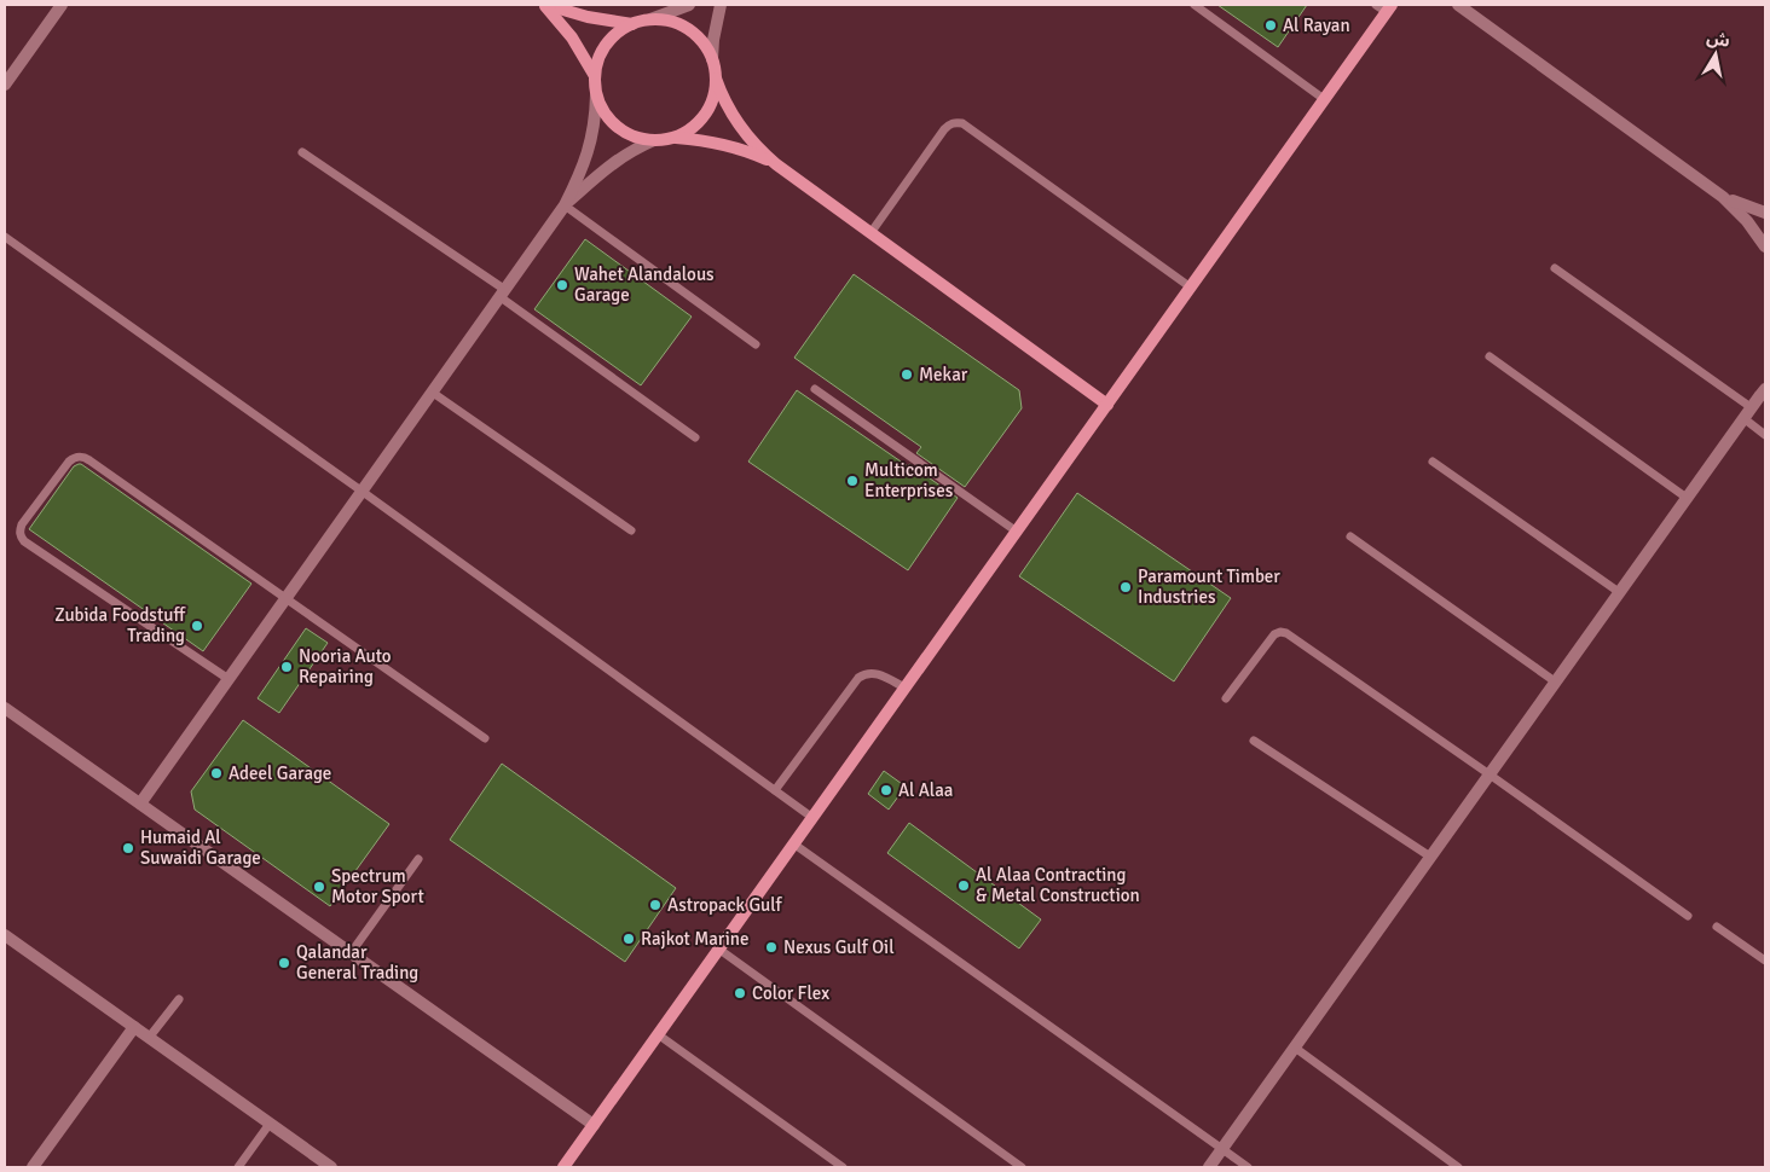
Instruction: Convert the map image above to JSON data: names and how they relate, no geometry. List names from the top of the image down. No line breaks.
{"places":["Al Rayan","Wahet Alandalous Garage","Mekar","Multicom Enterprises","Paramount Timber Industries","Zubida Foodstuff Trading","Nooria Auto Repairing","Adeel Garage","Al Alaa","Humaid Al Suwaidi Garage","Al Alaa Contracting & Metal Construction","Spectrum Motor Sport","Astropack Gulf","Rajkot Marine","Nexus Gulf Oil","Qalandar General Trading","Color Flex"],"north":"top"}
